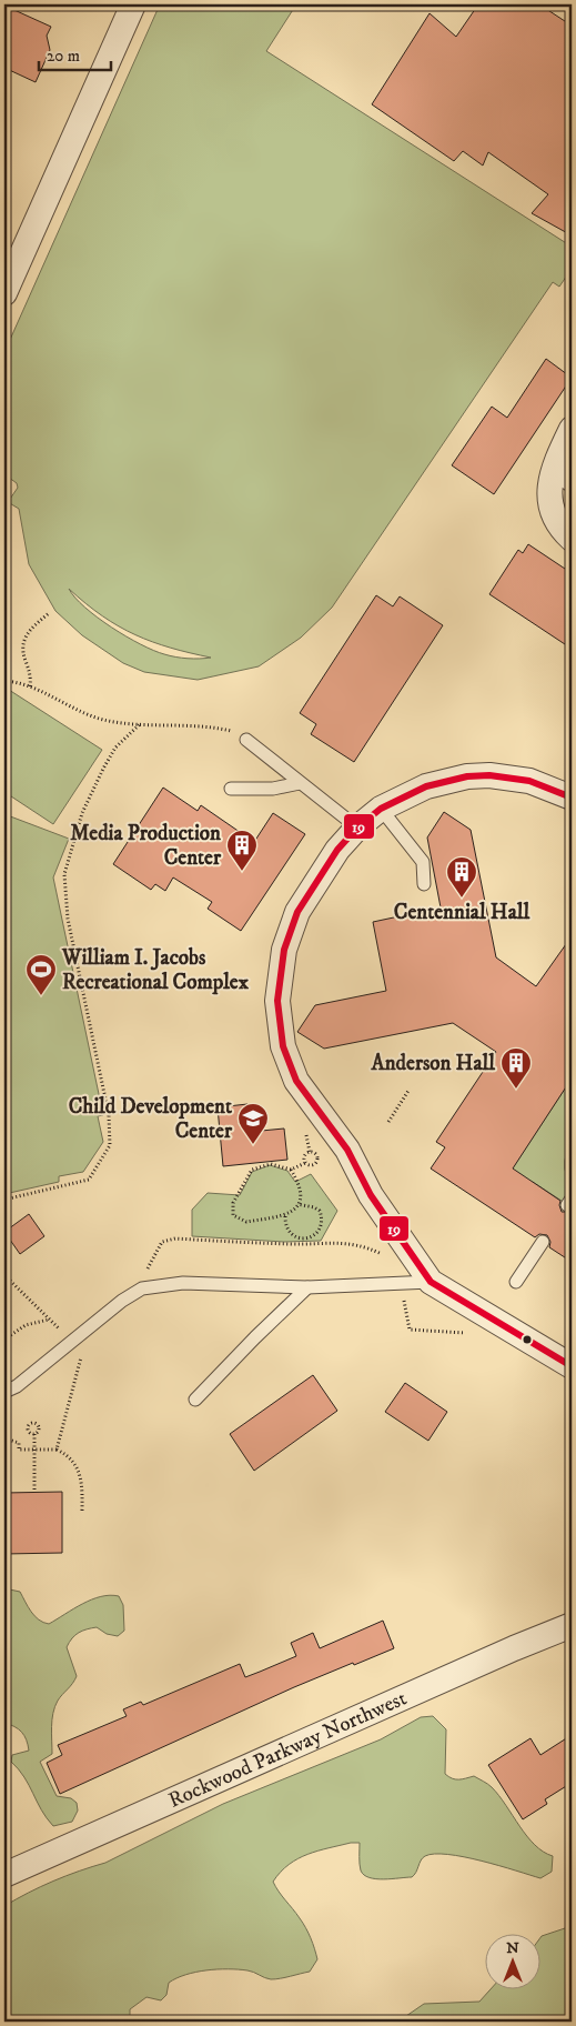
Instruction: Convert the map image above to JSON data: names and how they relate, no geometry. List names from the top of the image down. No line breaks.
{"streets":{"street":["Rockwood Parkway Northwest"]},"places":{"building":["Media Production Center","Centennial Hall","Anderson Hall"],"sports":["William I. Jacobs Recreational Complex"],"school or university":["Child Development Center"]},"lines":["transit line 19"],"scale_bar":"20 m","north":"top"}
